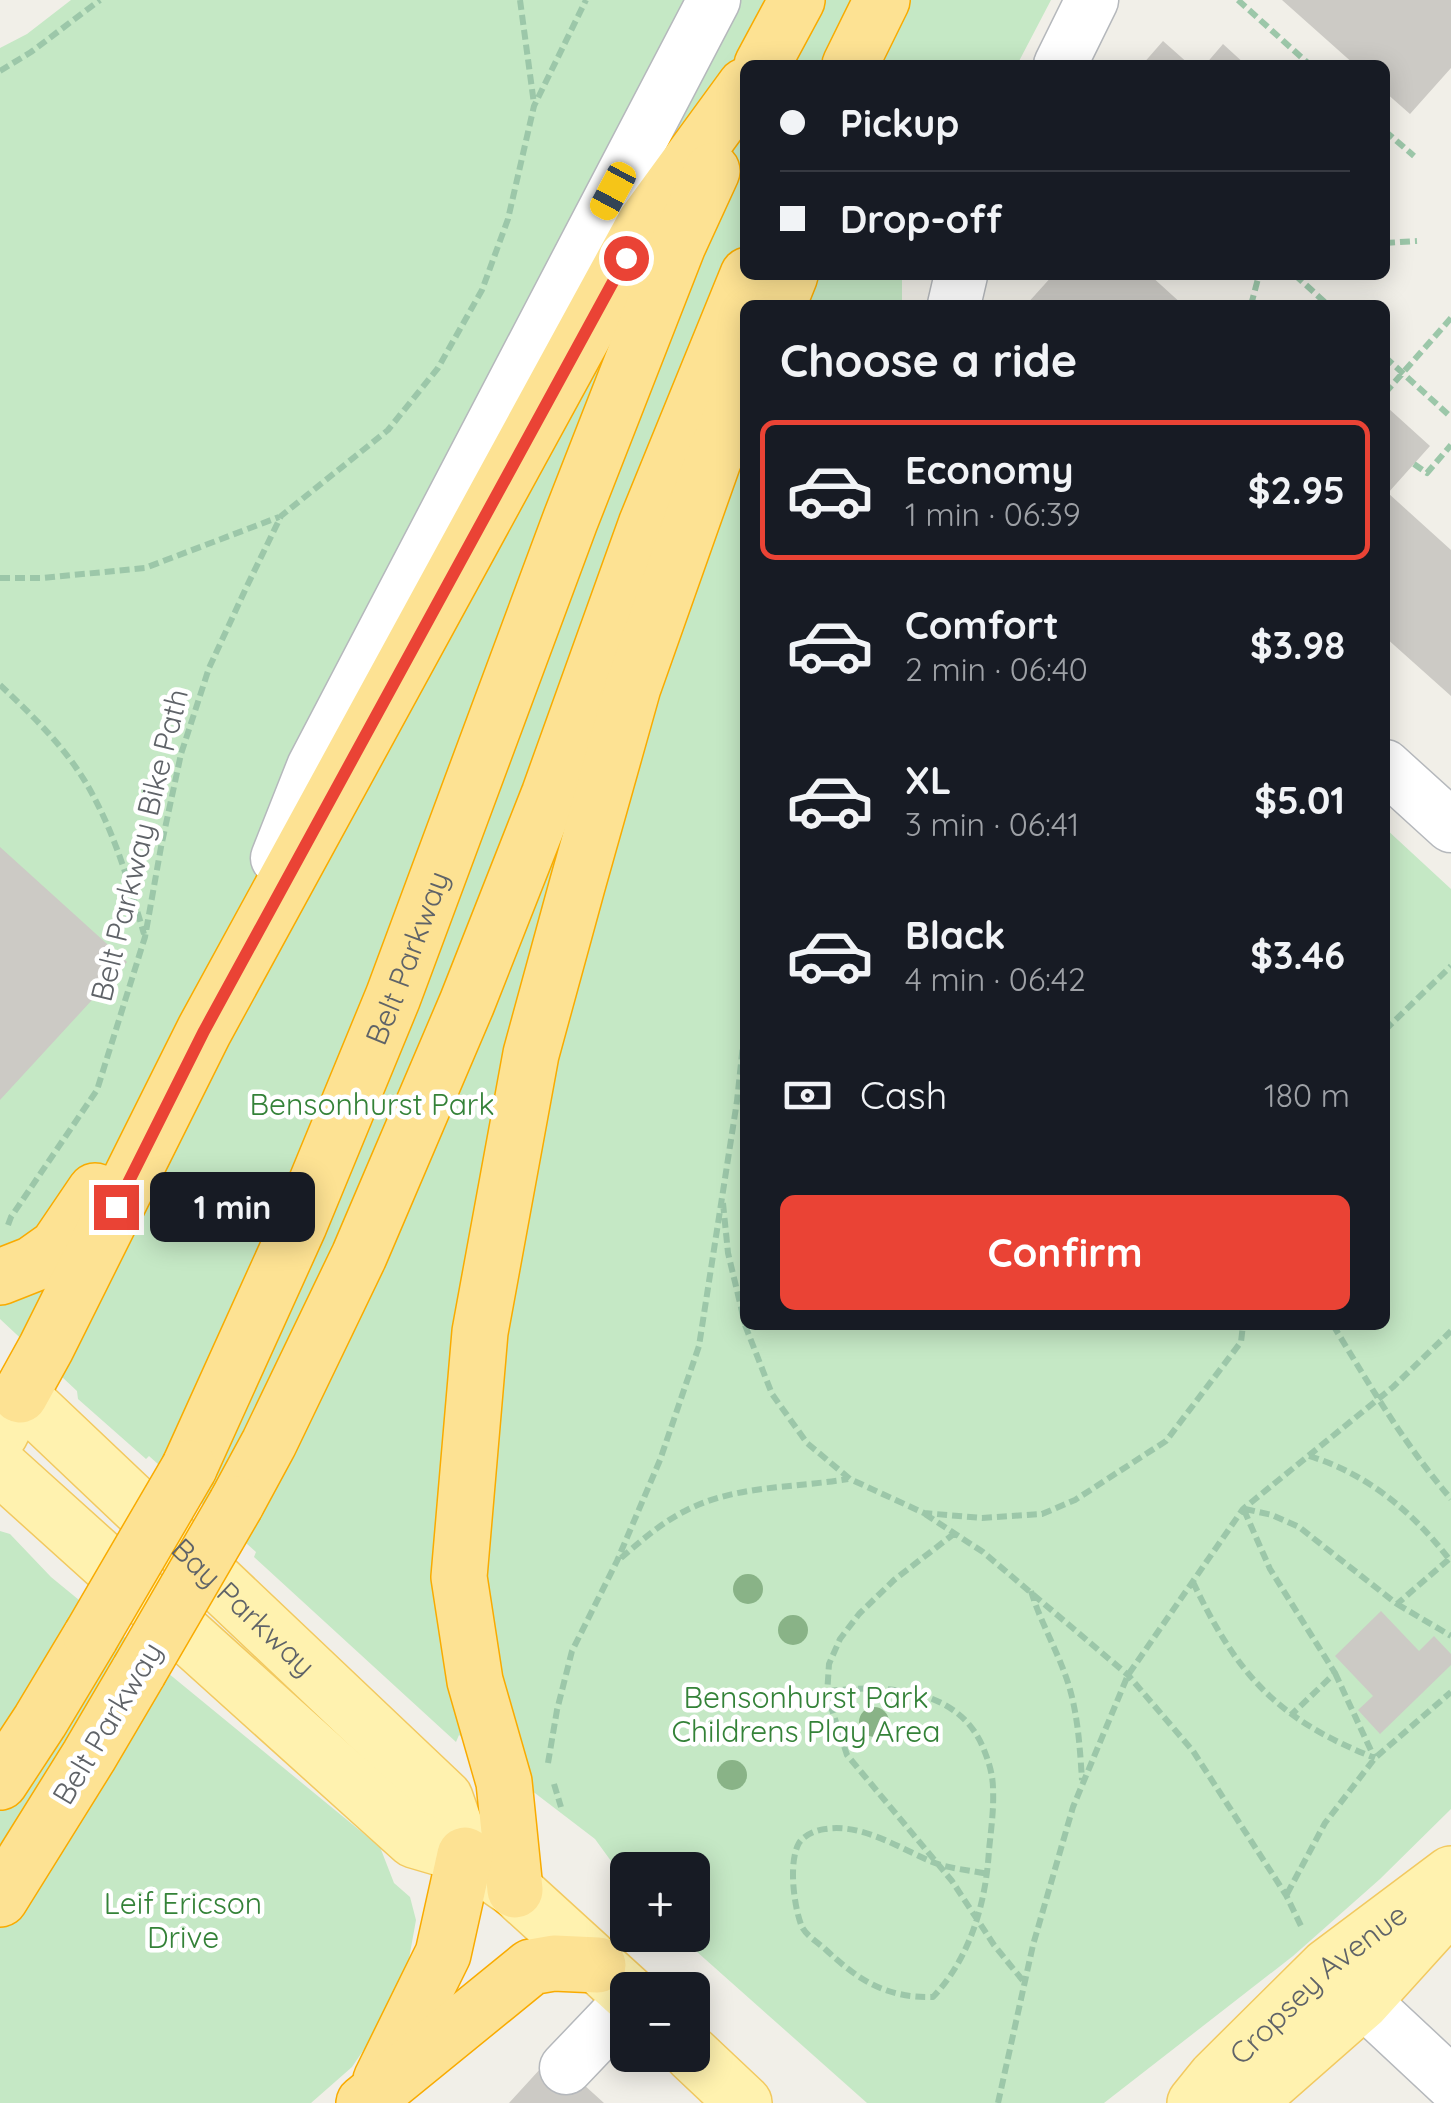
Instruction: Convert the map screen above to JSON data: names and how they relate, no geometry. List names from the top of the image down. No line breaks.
{"streets":{"highway":["Belt Parkway"],"main road":["Bay Parkway","Cropsey Avenue"],"path":["Belt Parkway Bike Path"]},"parks":["Bensonhurst Park","Bensonhurst Park Childrens Play Area","Leif Ericson Drive"],"page":{"banner":["Pickup","Drop-off"],"heading":"Choose a ride","list":[{"name":"Economy","note":"1 min · 06:39","value":"$2.95"},{"name":"Comfort","note":"2 min · 06:40","value":"$3.98"},{"name":"XL","note":"3 min · 06:41","value":"$5.01"},{"name":"Black","note":"4 min · 06:42","value":"$3.46"}],"pay":["Cash","180 m"],"bubble":"1 min","buttons":"Confirm","map_buttons":["+","−"]}}
